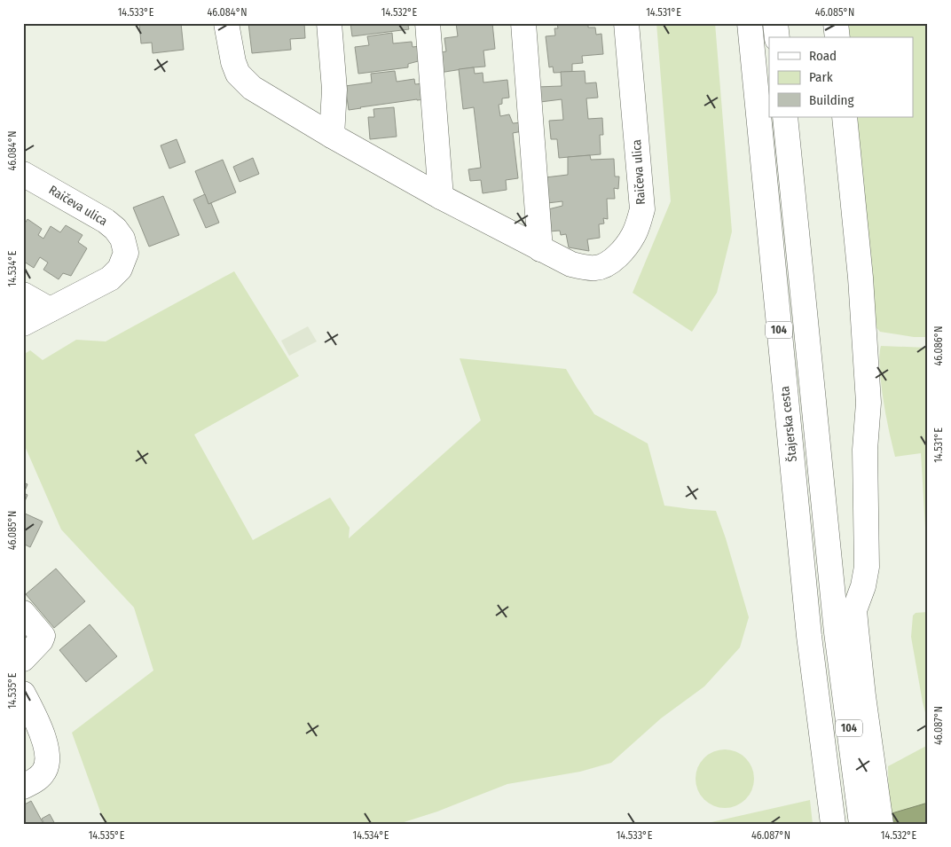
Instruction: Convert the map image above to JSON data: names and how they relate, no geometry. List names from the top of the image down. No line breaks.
{"streets":{"street":["Raičeva ulica","104","Štajerska cesta"]},"legend":["Road","Park","Building"],"coordinates":["14.533°E","46.084°N","14.532°E","14.531°E","46.085°N","14.534°E","46.086°N","14.535°E","46.087°N"]}
